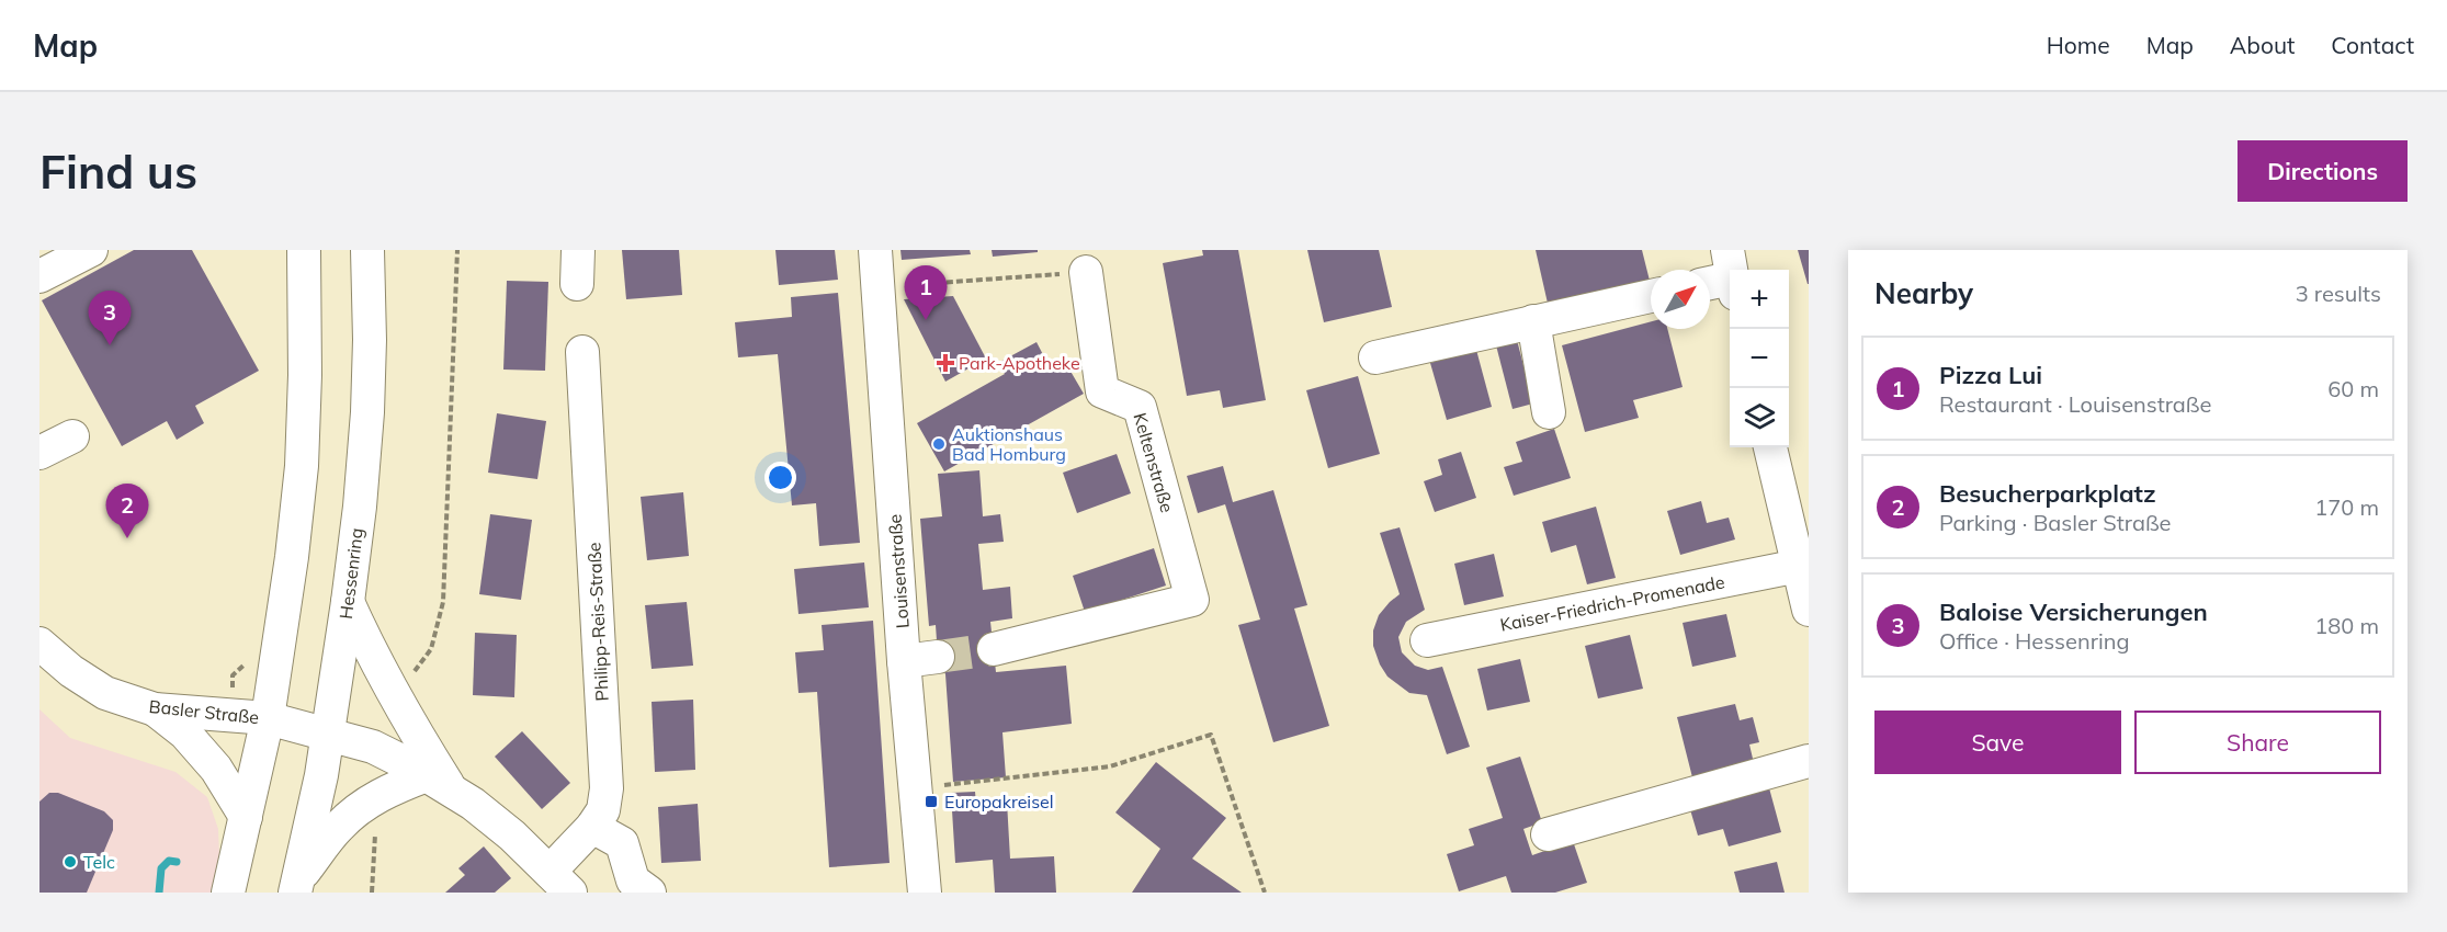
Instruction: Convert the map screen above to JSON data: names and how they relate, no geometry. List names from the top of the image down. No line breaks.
{"streets":{"street":["Keltenstraße","Louisenstraße","Hessenring","Kaiser-Friedrich-Promenade","Philipp-Reis-Straße","Basler Straße"]},"crossings":[["Hessenring","Basler Straße"],["Philipp-Reis-Straße","Basler Straße"]],"places":{"health":["Park-Apotheke"],"other":["Auktionshaus Bad Homburg","Telc"],"transit":["Europakreisel"]},"north":"top right","page":{"header":"Map","nav":["Home","Map","About","Contact"],"buttons":["Directions",["Save","Share"]],"title":"Find us","heading":["Nearby","3 results"],"pins":["1","3","2"],"map_buttons":["+","−"],"list":[{"mark":"1","name":"Pizza Lui","note":"Restaurant · Louisenstraße","value":"60 m"},{"mark":"2","name":"Besucherparkplatz","note":"Parking · Basler Straße","value":"170 m"},{"mark":"3","name":"Baloise Versicherungen","note":"Office · Hessenring","value":"180 m"}]}}
